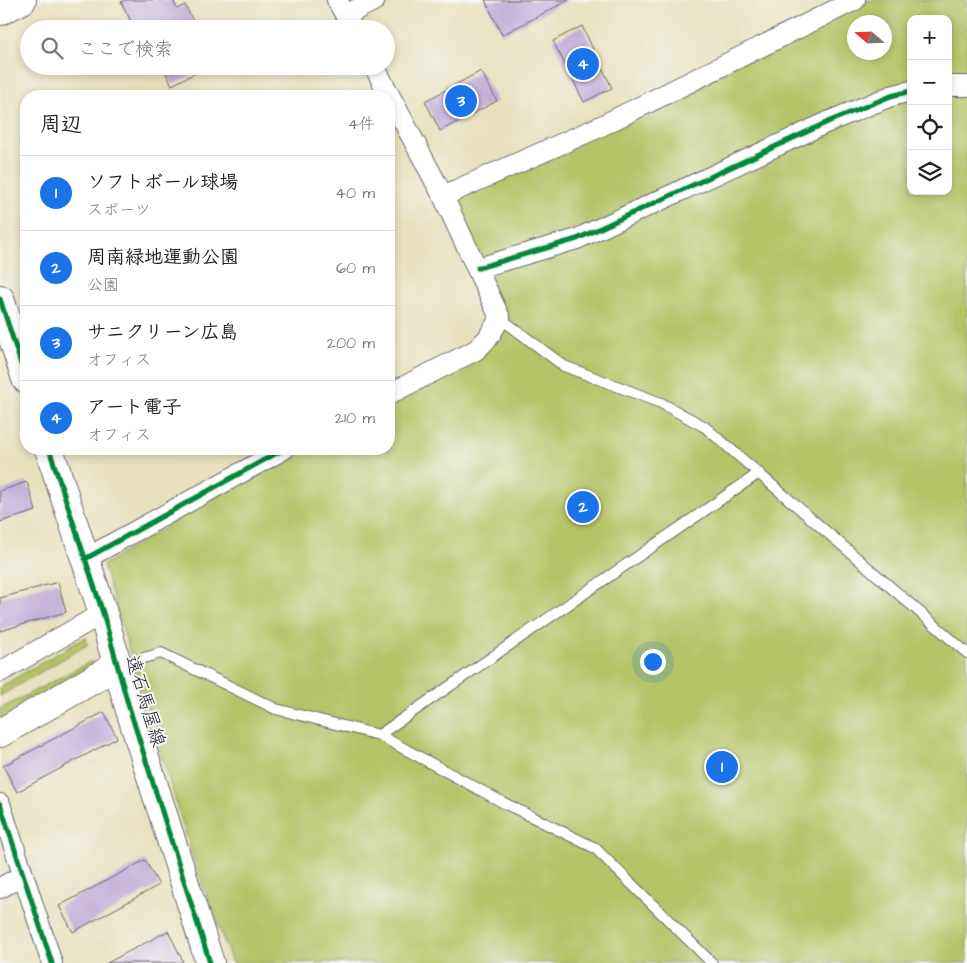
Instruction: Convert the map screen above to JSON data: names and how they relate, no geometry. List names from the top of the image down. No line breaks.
{"streets":{"main road":["遠石馬屋線"]},"north":"left","page":{"map_buttons":["+","−"],"search":"ここで検索","pins":["4","3","2","1"],"heading":["周辺","4件"],"list":[{"mark":"1","name":"ソフトボール球場","note":"スポーツ","value":"40 m"},{"mark":"2","name":"周南緑地運動公園","note":"公園","value":"60 m"},{"mark":"3","name":"サニクリーン広島","note":"オフィス","value":"200 m"},{"mark":"4","name":"アート電子","note":"オフィス","value":"210 m"}]}}
